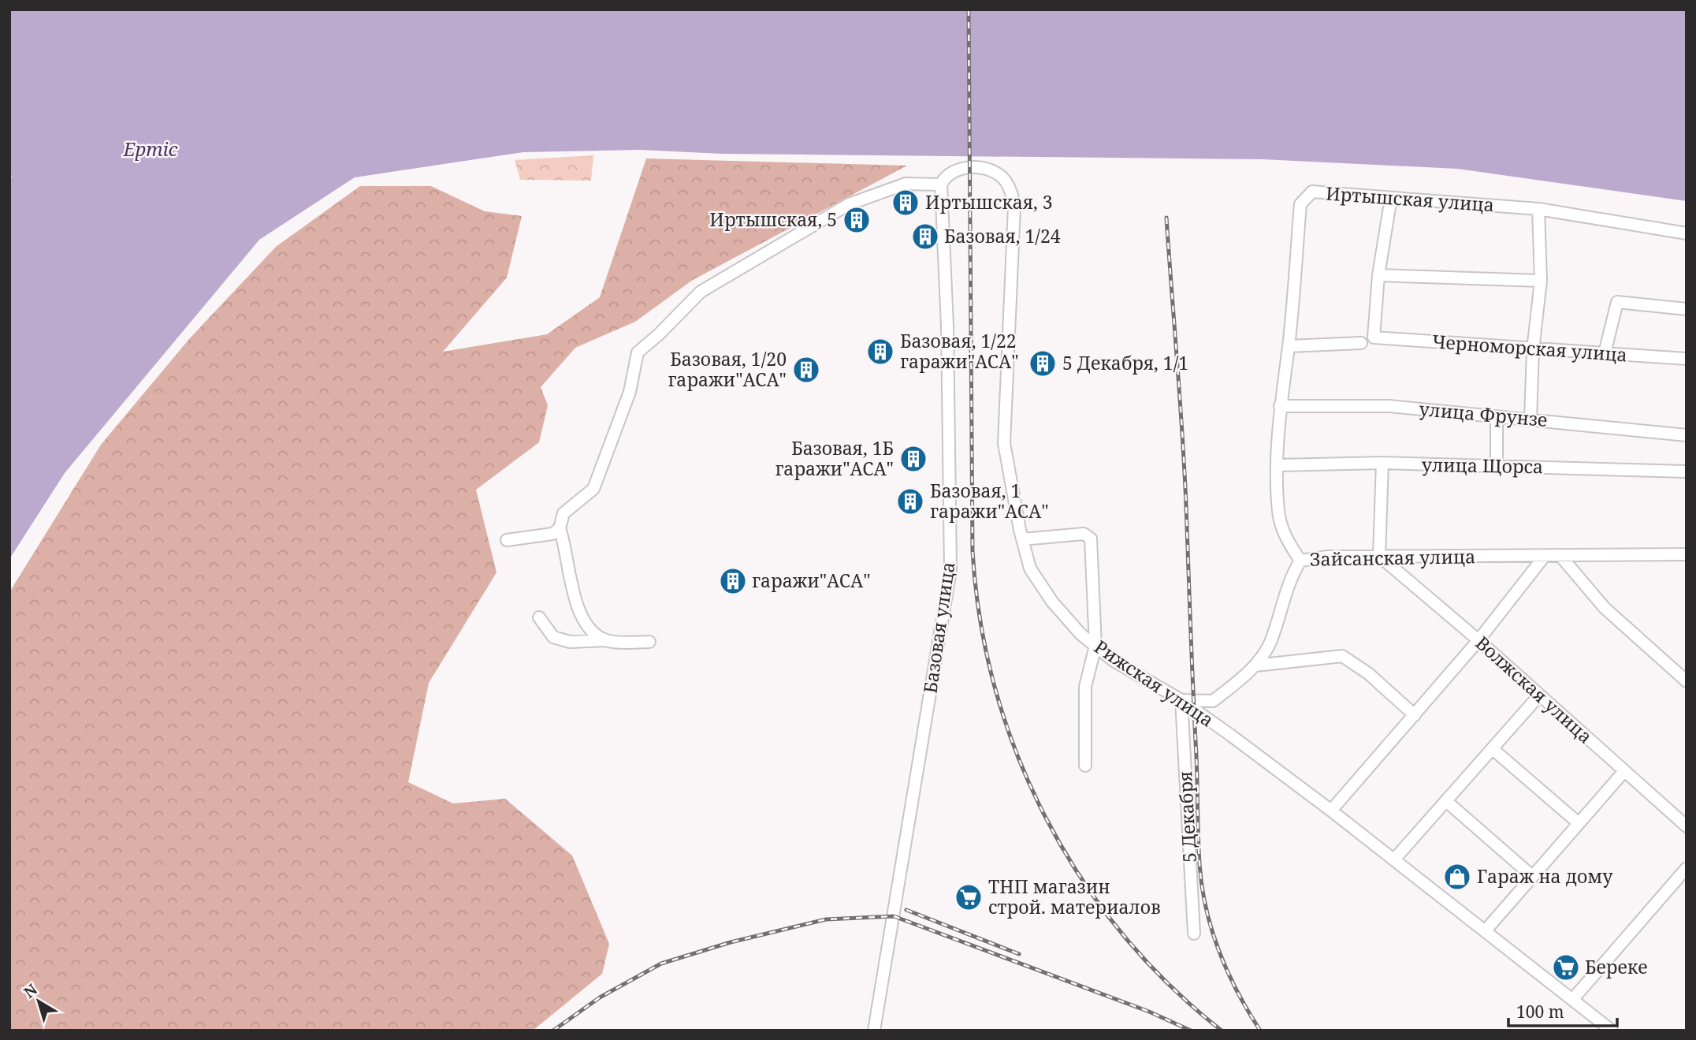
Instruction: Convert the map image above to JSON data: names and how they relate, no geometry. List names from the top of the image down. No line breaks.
{"streets":{"street":["Иртышская улица","Черноморская улица","улица Фрунзе","улица Щорса","Зайсанская улица","Базовая улица","Рижская улица","Волжская улица","5 Декабря"]},"crossings":[["Иртышская улица","улица Фрунзе"],["Иртышская улица","улица Щорса"],["Иртышская улица","Зайсанская улица"],["Зайсанская улица","Рижская улица"],["Зайсанская улица","Волжская улица"],["Зайсанская улица","5 Декабря"],["Базовая улица","Рижская улица"],["Рижская улица","5 Декабря"]],"water":["Ертіс"],"places":{"building":["Иртышская, 3","Иртышская, 5","Базовая, 1/24","Базовая, 1/22 гаражи\"ACА\"","5 Декабря, 1/1","Базовая, 1/20 гаражи\"ACА\"","Базовая, 1Б гаражи\"ACА\"","Базовая, 1 гаражи\"ACА\"","гаражи\"ACА\""],"shop":["Гараж на дому"],"supermarket":["ТНП магазин строй. материалов","Береке"]},"scale_bar":"100 m","north":"top left"}
